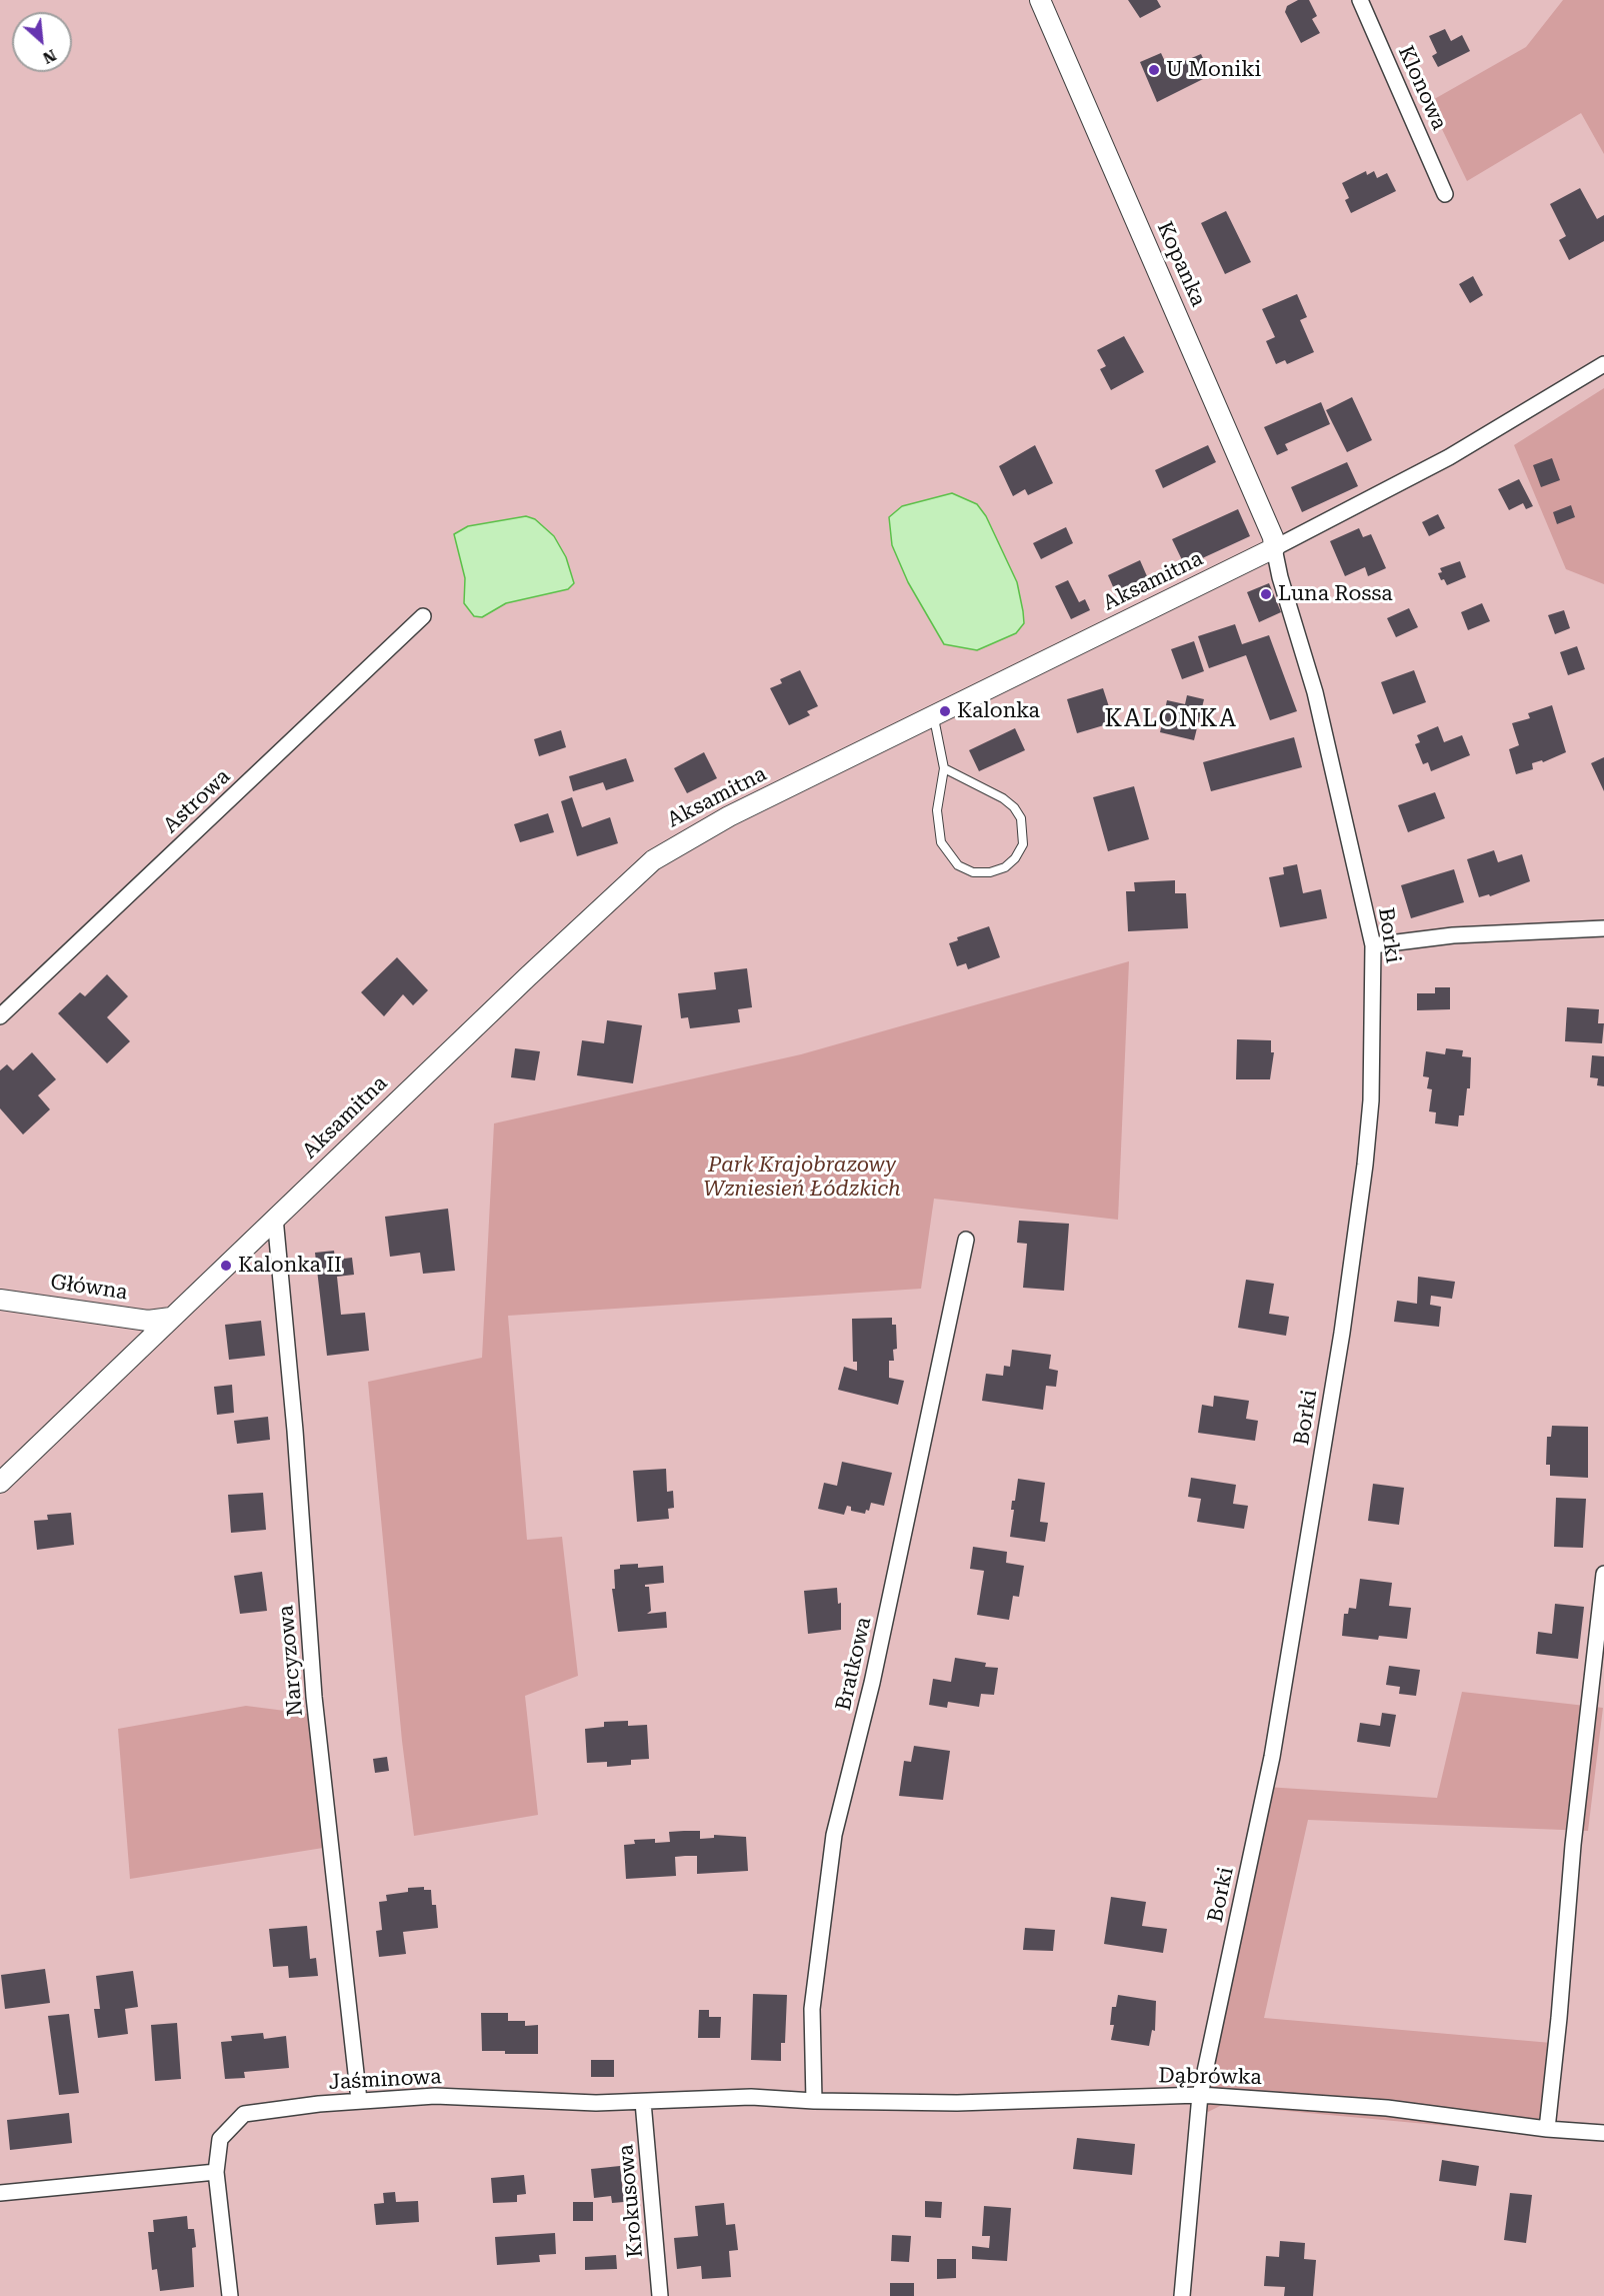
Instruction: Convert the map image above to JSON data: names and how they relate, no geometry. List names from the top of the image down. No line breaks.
{"streets":{"street":["Klonowa","Kopanka","Aksamitna","Astrowa","Borki","Główna","Narcyzowa","Bratkowa","Dąbrówka","Jaśminowa","Krokusowa"]},"crossings":[["Kopanka","Aksamitna"],["Kopanka","Borki"],["Aksamitna","Borki"],["Aksamitna","Główna"],["Aksamitna","Narcyzowa"],["Borki","Dąbrówka"],["Narcyzowa","Jaśminowa"],["Bratkowa","Dąbrówka"],["Bratkowa","Jaśminowa"],["Dąbrówka","Jaśminowa"],["Jaśminowa","Krokusowa"]],"districts":["KALONKA"],"parks":["Park Krajobrazowy Wzniesień Łódzkich"],"places":["U Moniki","Luna Rossa","Kalonka","Kalonka II"],"north":"bottom right"}
